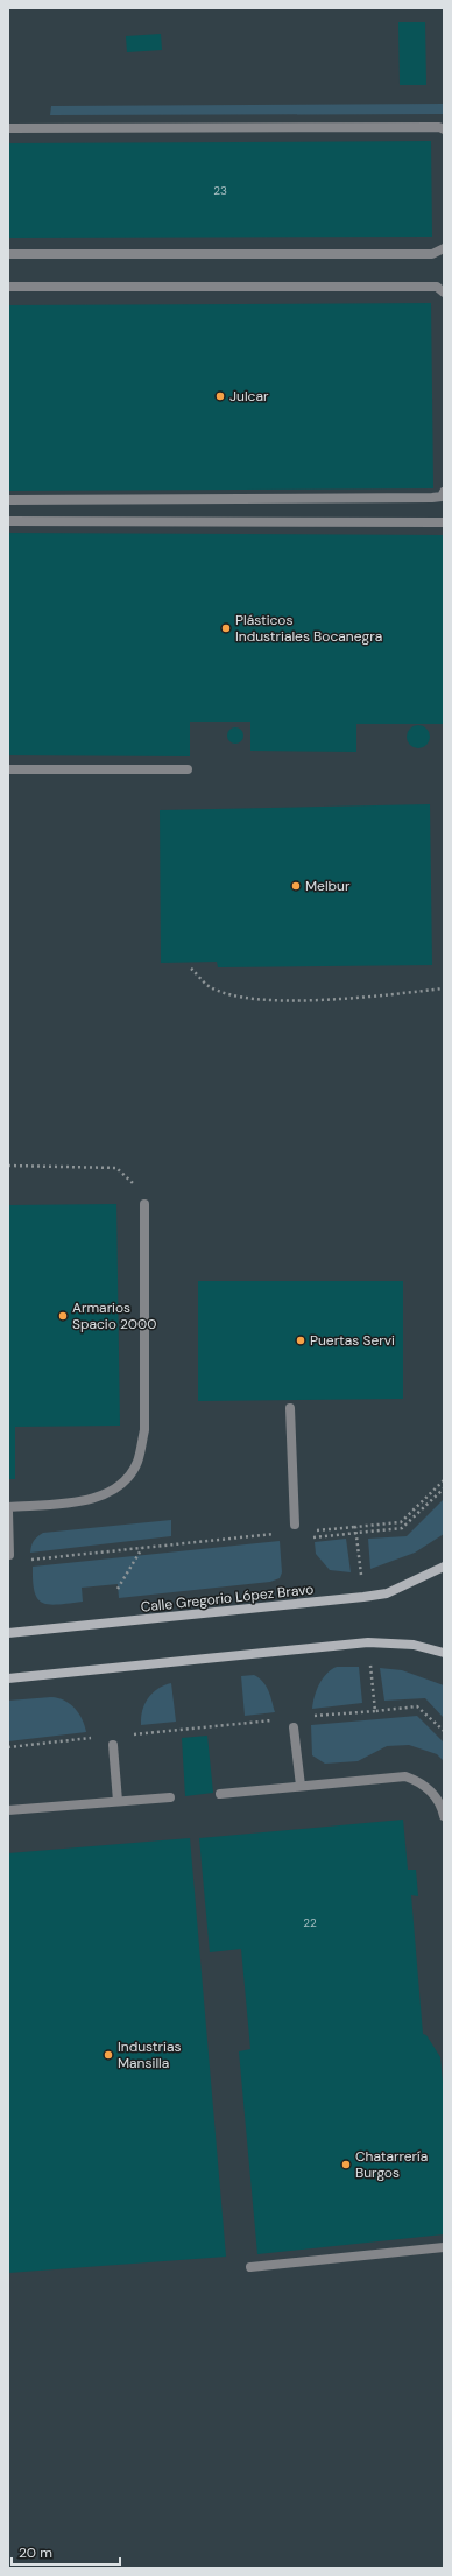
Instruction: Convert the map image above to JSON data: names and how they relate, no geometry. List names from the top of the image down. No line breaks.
{"streets":{"main road":["Calle Gregorio López Bravo"]},"places":["Julcar","Plásticos Industriales Bocanegra","Melbur","Armarios Spacio 2000","Puertas Servi","Industrias Mansilla","Chatarrería Burgos"],"house_numbers":["23","22"],"scale_bar":"20 m"}
